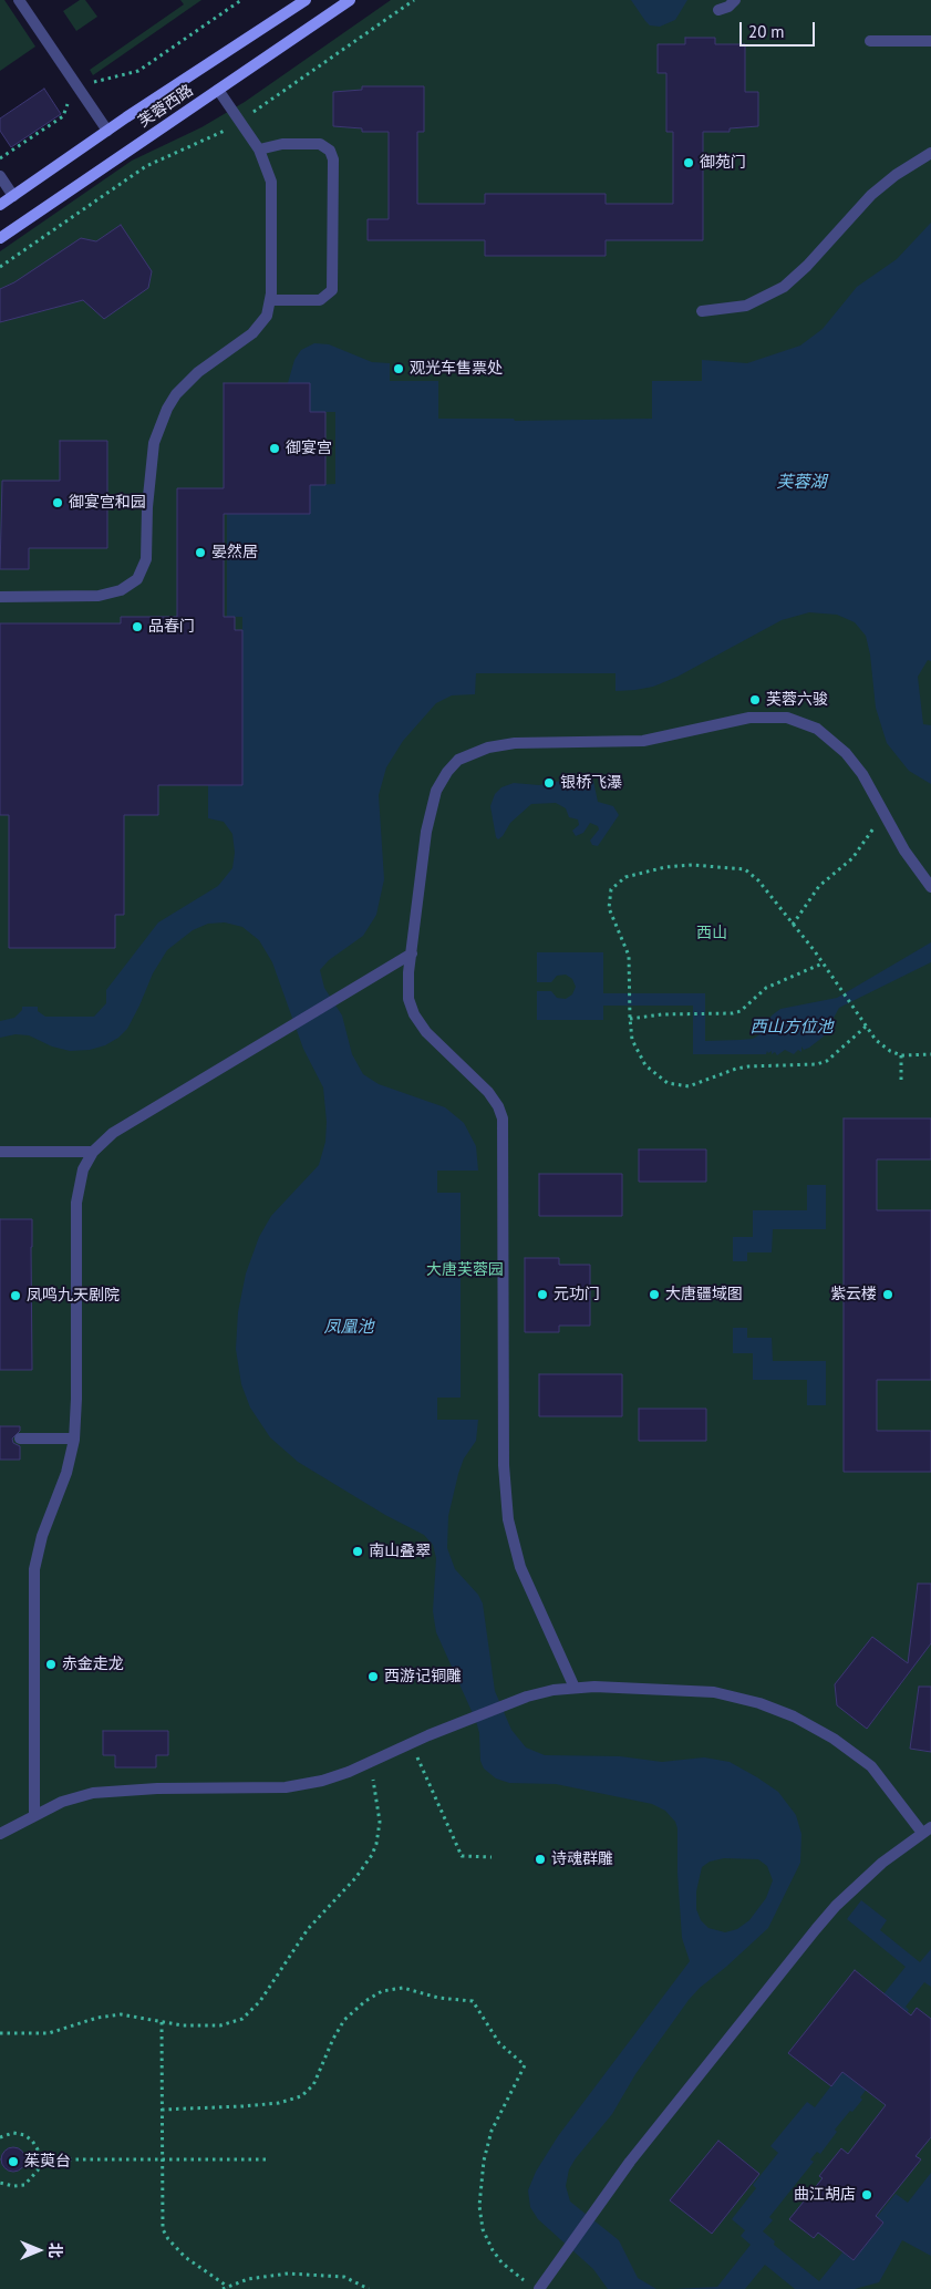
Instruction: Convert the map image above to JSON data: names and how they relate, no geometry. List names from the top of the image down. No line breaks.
{"streets":{"main road":["芙蓉西路"]},"water":["芙蓉湖","西山方位池","凤凰池"],"parks":["西山","大唐芙蓉园"],"places":["御苑门","观光车售票处","御宴宫","御宴宫和园","晏然居","品春门","芙蓉六骏","银桥飞瀑","元功门","大唐疆域图","紫云楼","凤鸣九天剧院","南山叠翠","赤金走龙","西游记铜雕","诗魂群雕","茱萸台","曲江胡店"],"scale_bar":"20 m","north":"right"}
